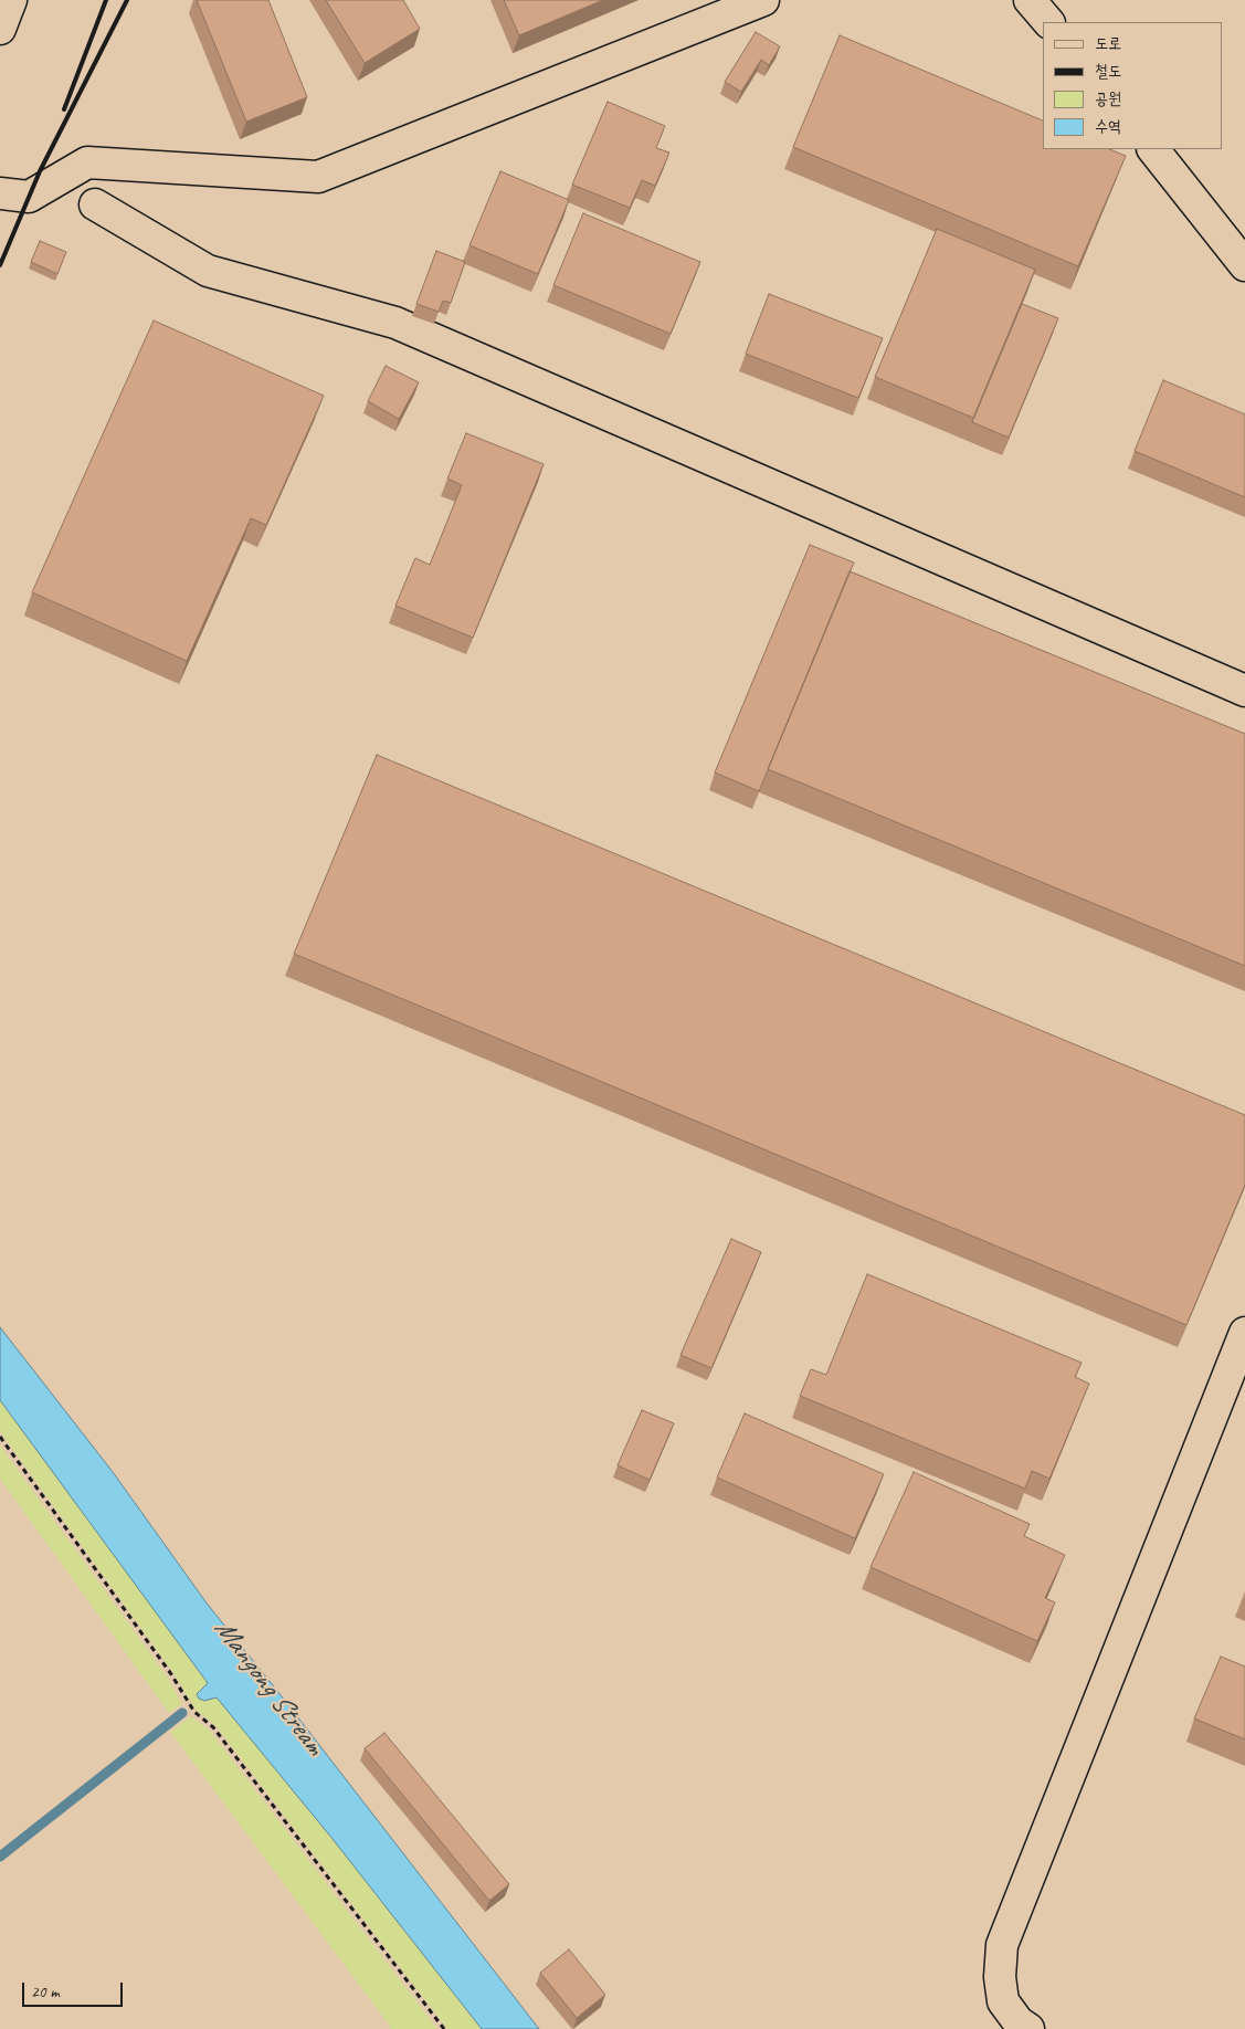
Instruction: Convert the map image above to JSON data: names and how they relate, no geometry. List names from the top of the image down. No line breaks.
{"water":["Mangong Stream"],"legend":["도로","철도","공원","수역"],"scale_bar":"20 m"}
